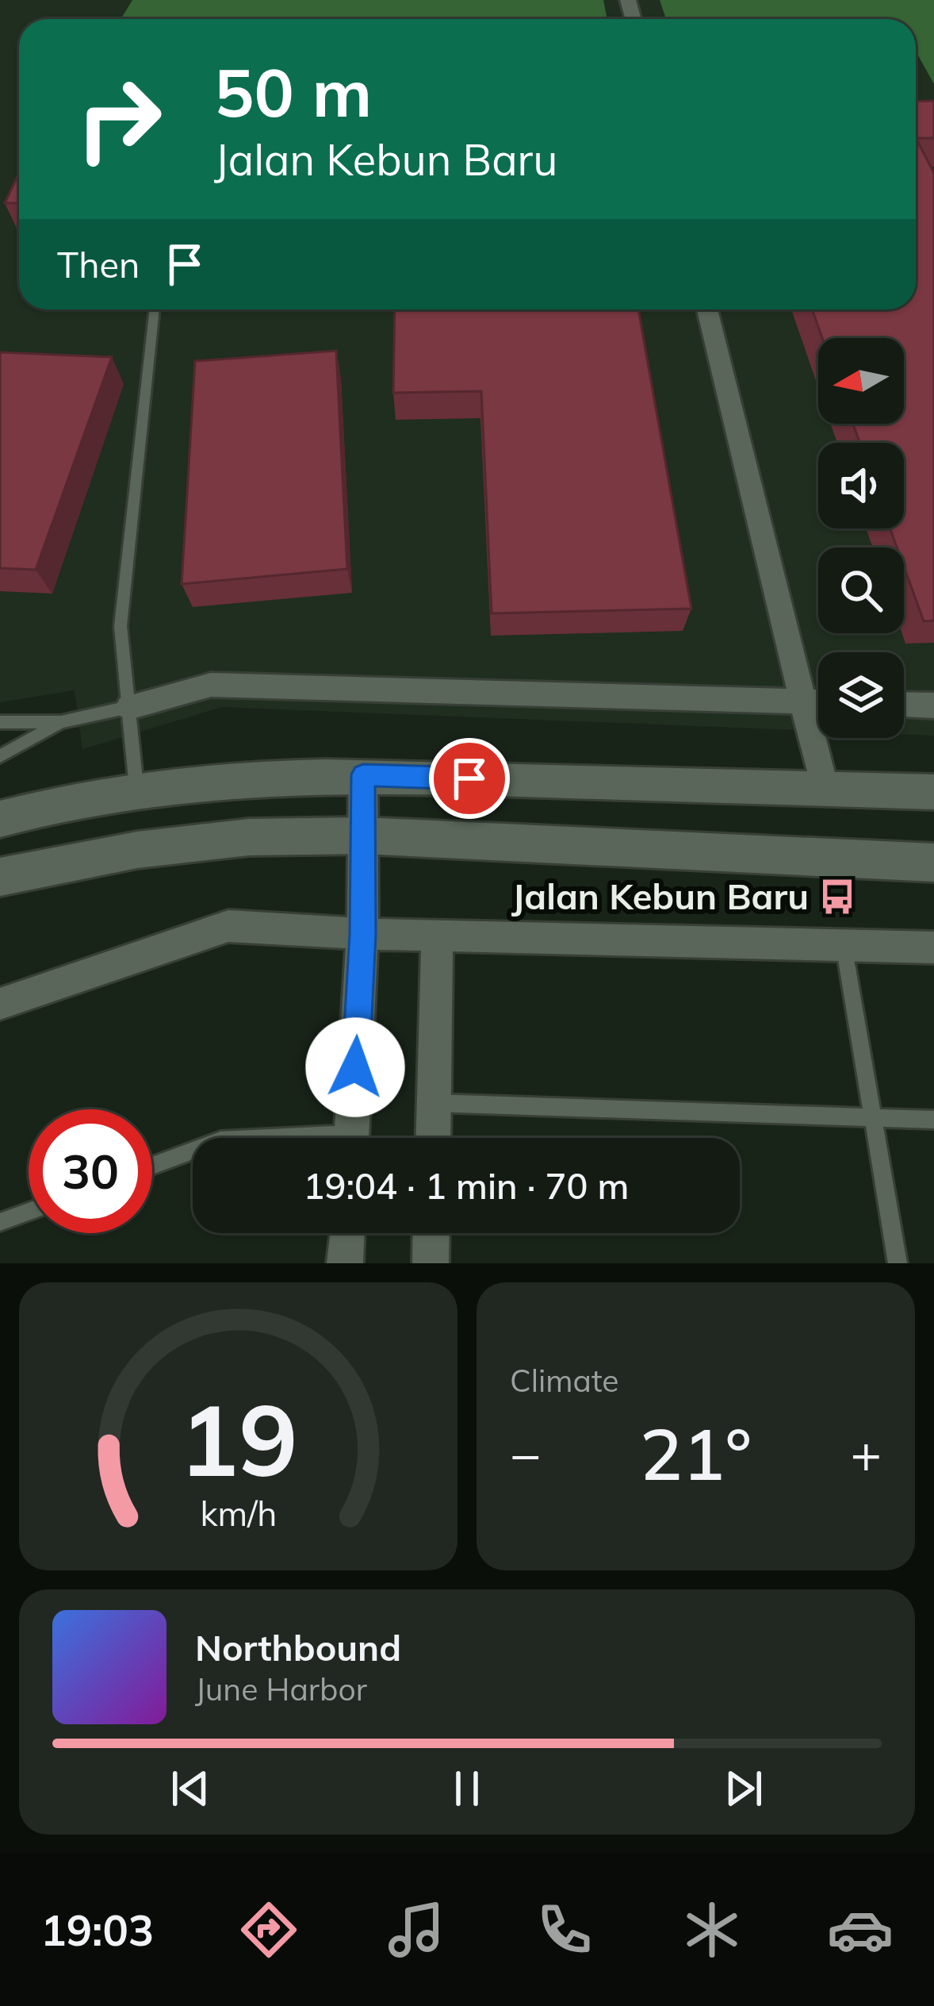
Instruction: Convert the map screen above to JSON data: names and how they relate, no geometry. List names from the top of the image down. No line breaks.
{"places":{"bus stop":["Jalan Kebun Baru"]},"north":"left","page":{"turn":["50 m","Jalan Kebun Baru"],"then":"Then","limit":"30","trip":"19:04 · 1 min · 70 m","tile":"Climate","heat":["−","21°","+"],"song":["Northbound","June Harbor"],"tabs":"19:03","gauge":["19","km/h"]}}
